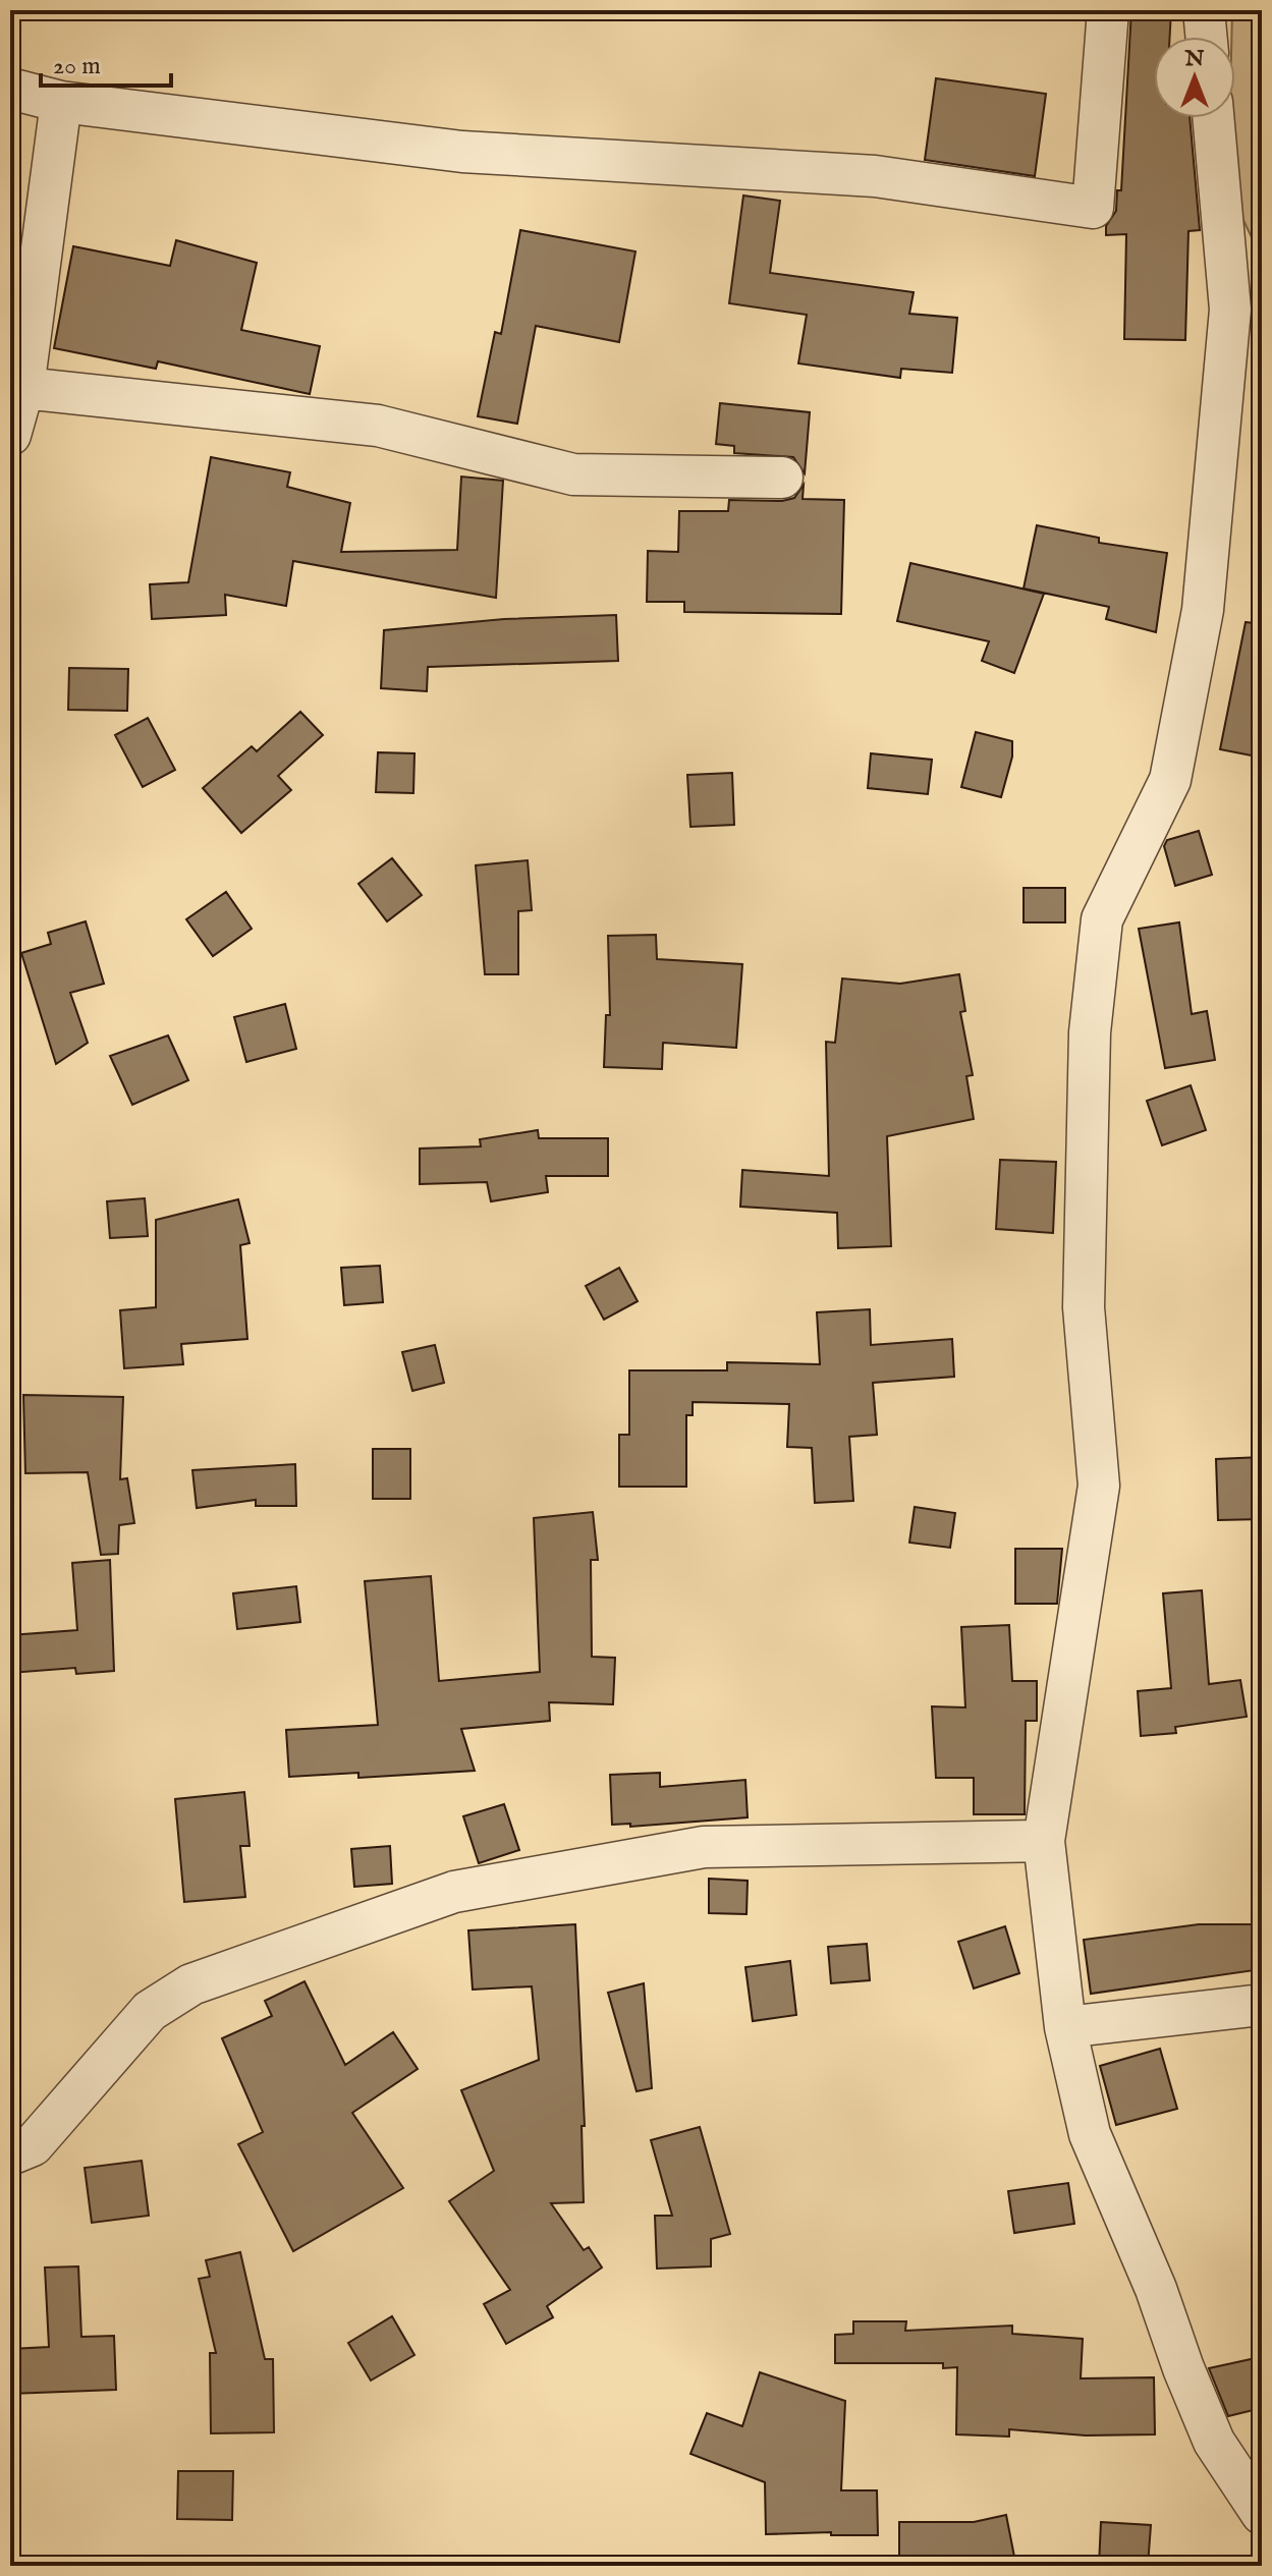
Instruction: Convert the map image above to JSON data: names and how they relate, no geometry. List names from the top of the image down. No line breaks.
{"scale_bar":"20 m","north":"top"}
